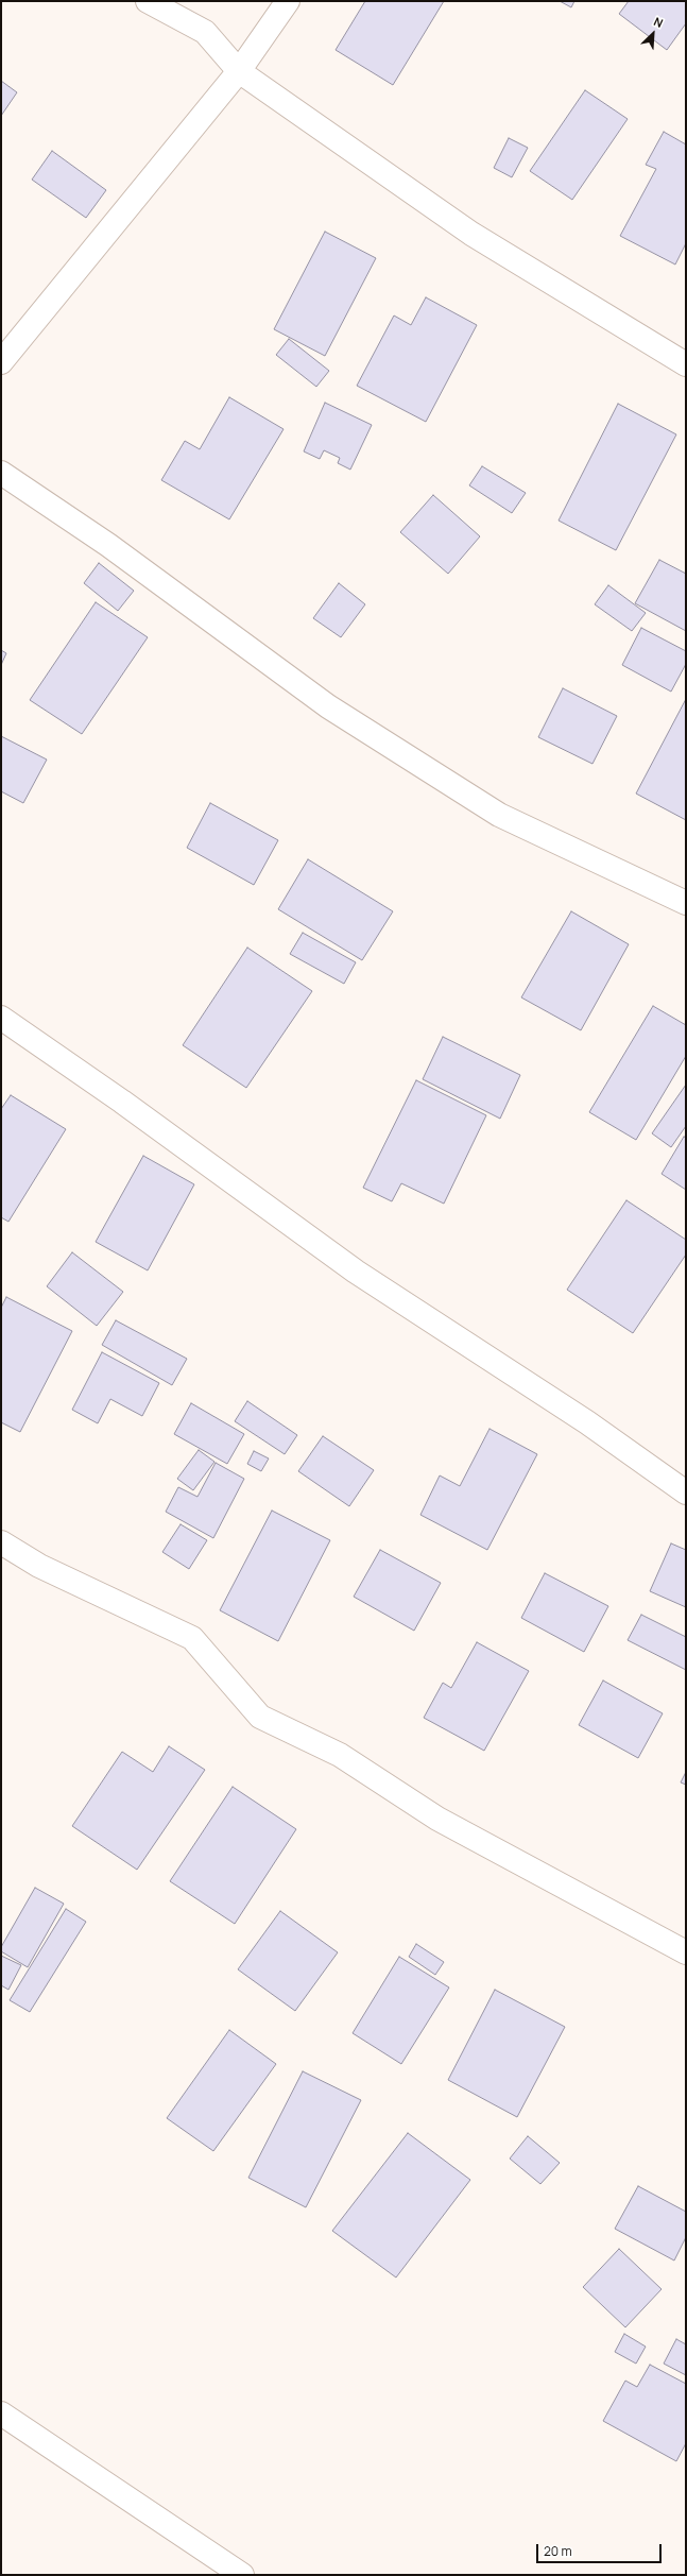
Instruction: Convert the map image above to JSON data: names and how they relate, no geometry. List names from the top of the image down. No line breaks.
{"scale_bar":"20 m","north":"top right"}
